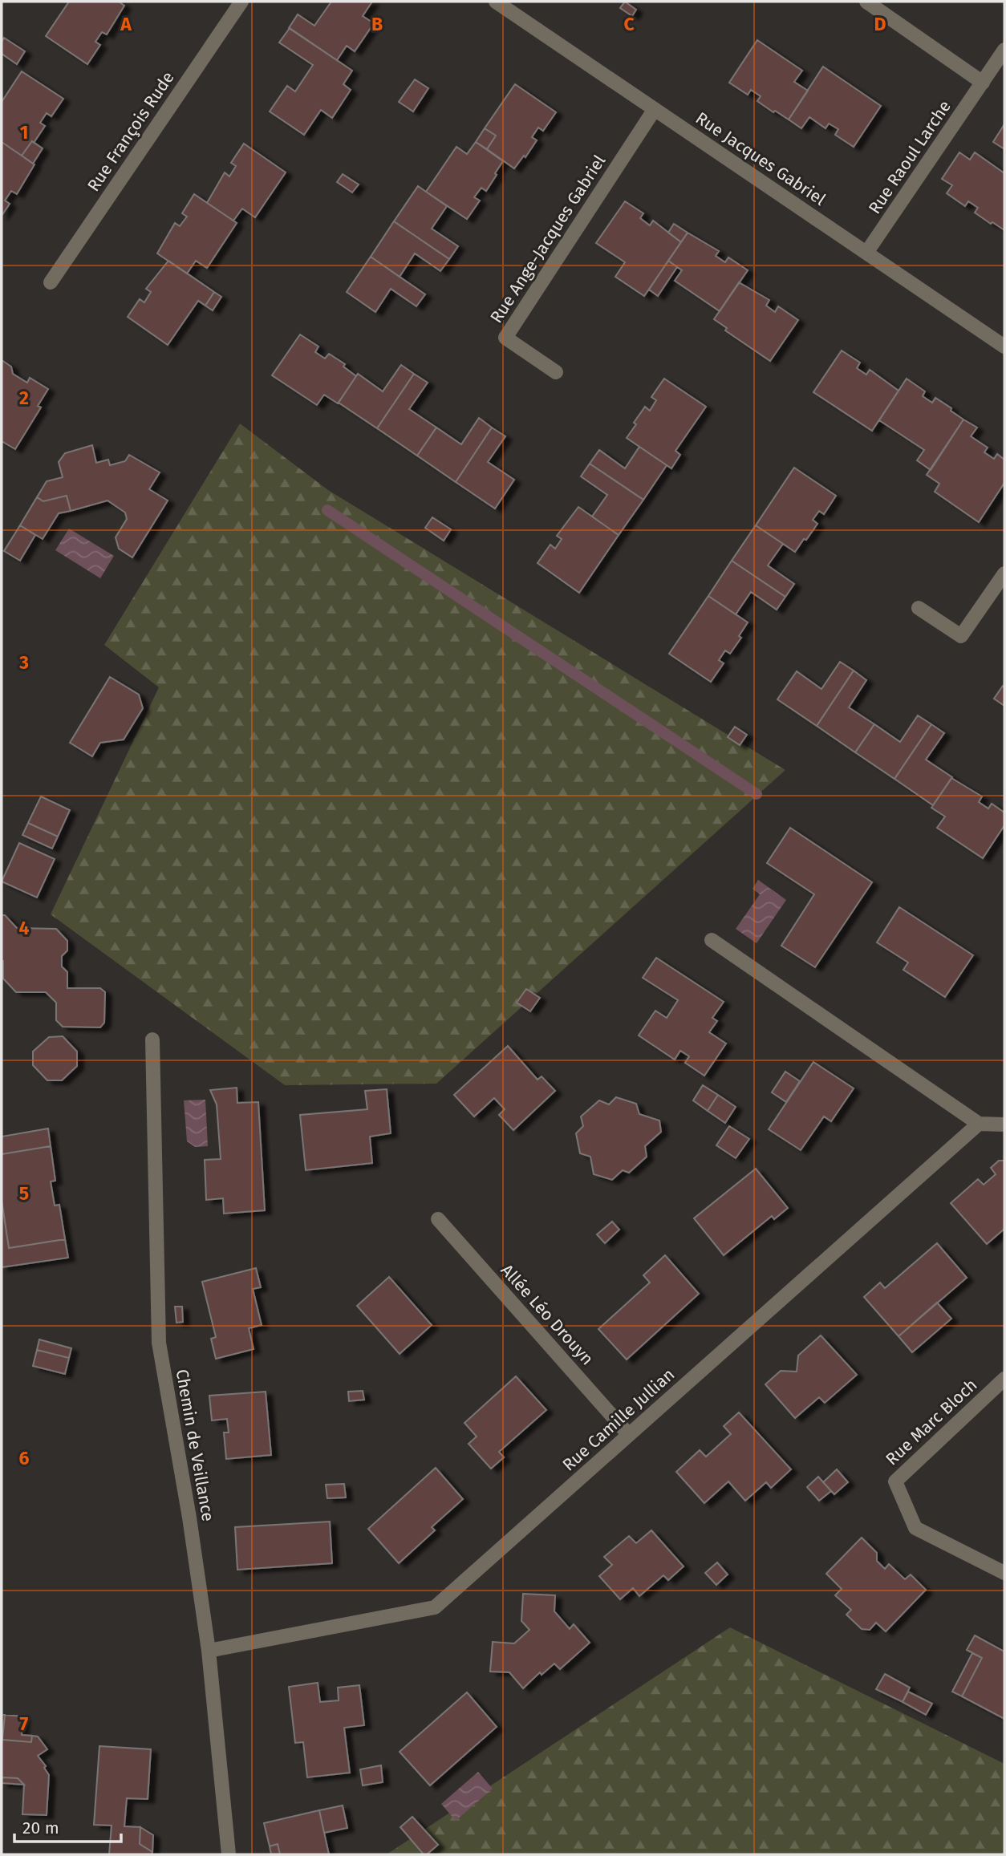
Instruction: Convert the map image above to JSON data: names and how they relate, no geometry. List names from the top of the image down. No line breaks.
{"streets":{"street":["Rue François Rude","Rue Raoul Larche","Rue Jacques Gabriel","Rue Ange-Jacques Gabriel","Allée Léo Drouyn","Rue Camille Jullian","Rue Marc Bloch","Chemin de Veillance"]},"crossings":[["Rue Raoul Larche","Rue Jacques Gabriel"],["Rue Jacques Gabriel","Rue Ange-Jacques Gabriel"],["Allée Léo Drouyn","Rue Camille Jullian"],["Rue Camille Jullian","Chemin de Veillance"]],"scale_bar":"20 m","grid":{"columns":["A","B","C","D"],"rows":["1","2","3","4","5","6","7"]}}
